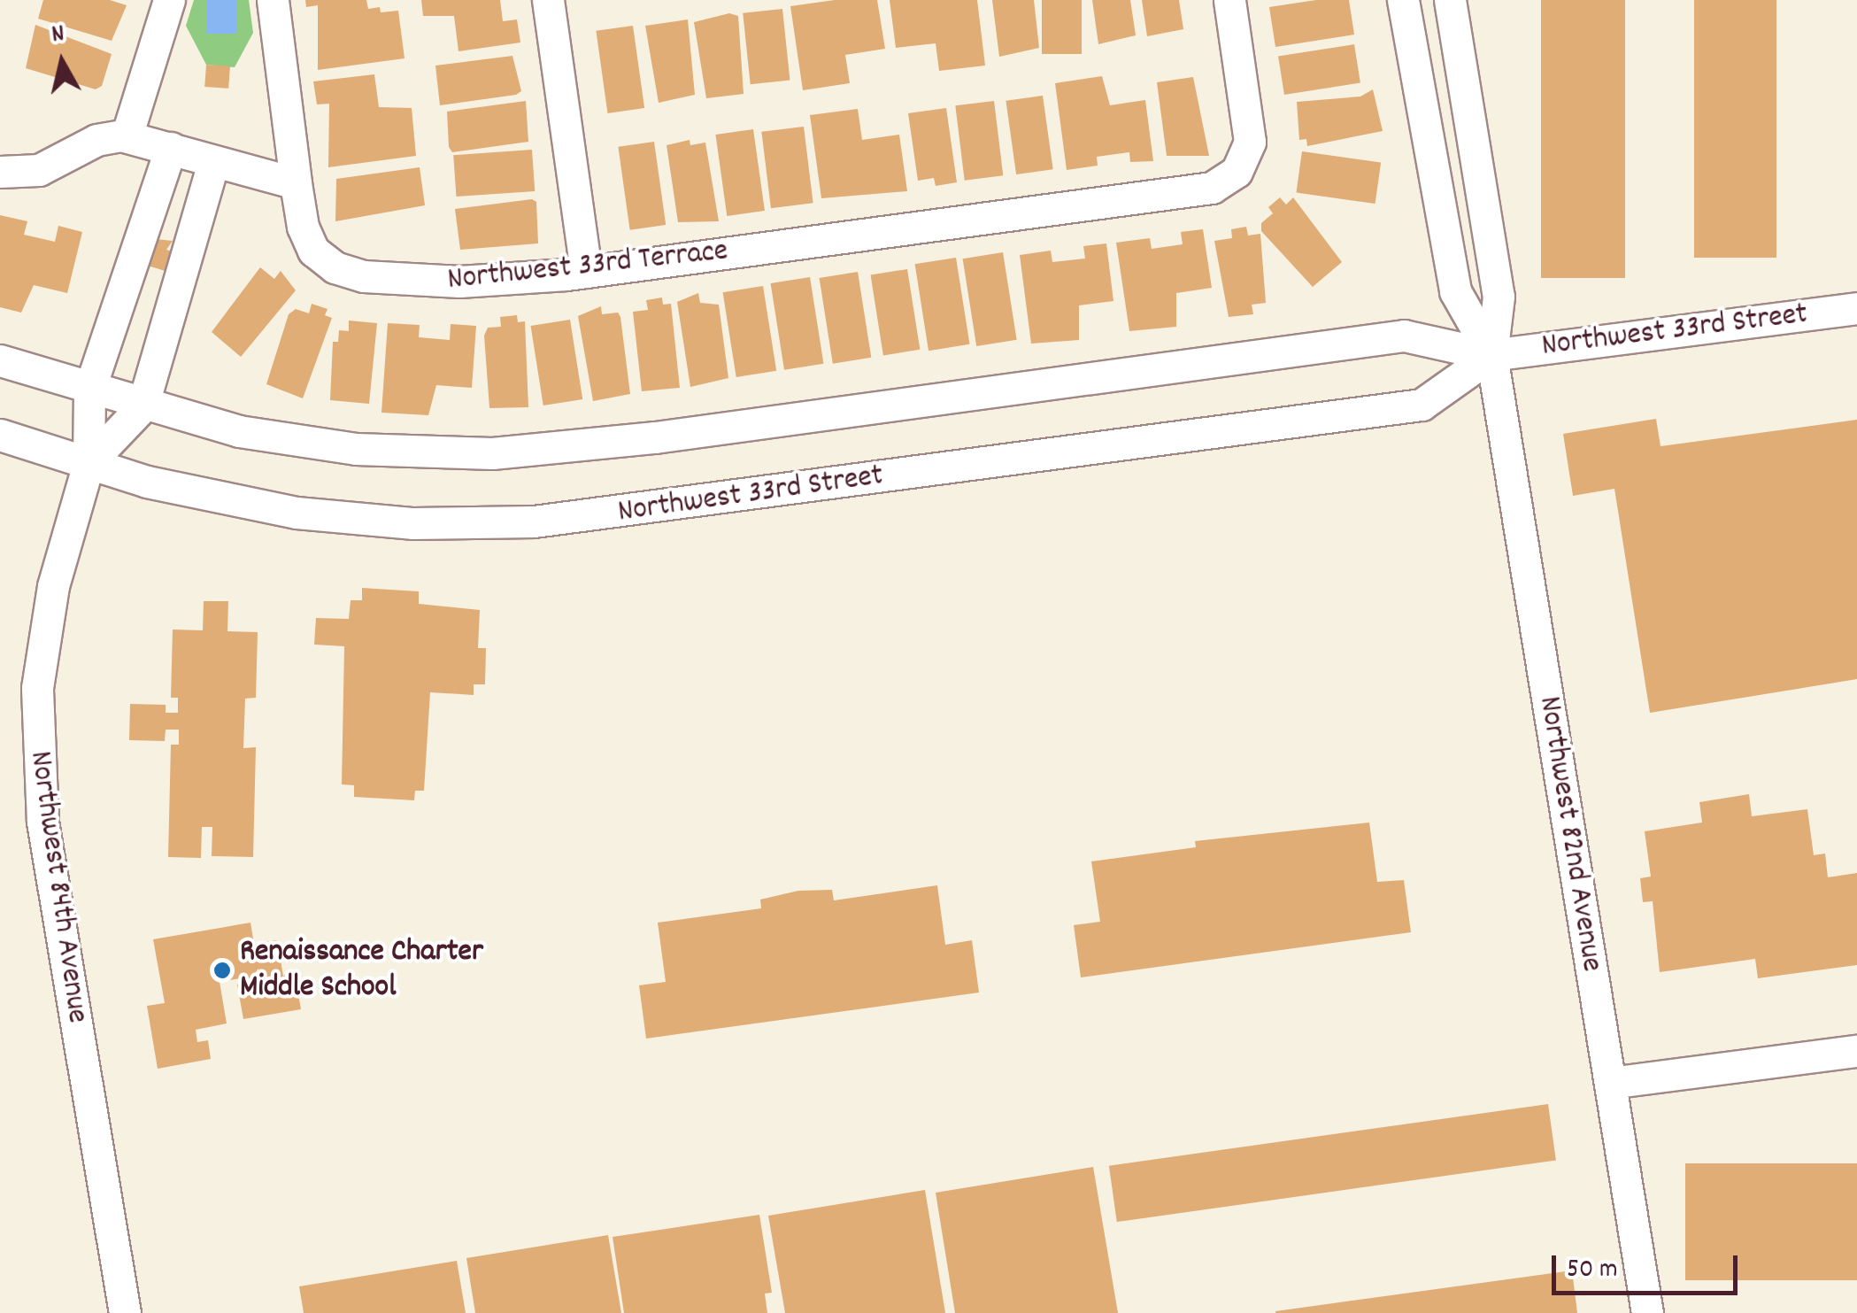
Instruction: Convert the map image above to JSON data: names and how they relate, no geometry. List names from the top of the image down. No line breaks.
{"streets":{"street":["Northwest 33rd Terrace","Northwest 33rd Street","Northwest 82nd Avenue","Northwest 84th Avenue"]},"crossings":[["Northwest 33rd Street","Northwest 82nd Avenue"],["Northwest 33rd Street","Northwest 84th Avenue"]],"places":["Renaissance Charter Middle School"],"scale_bar":"50 m","north":"top"}
